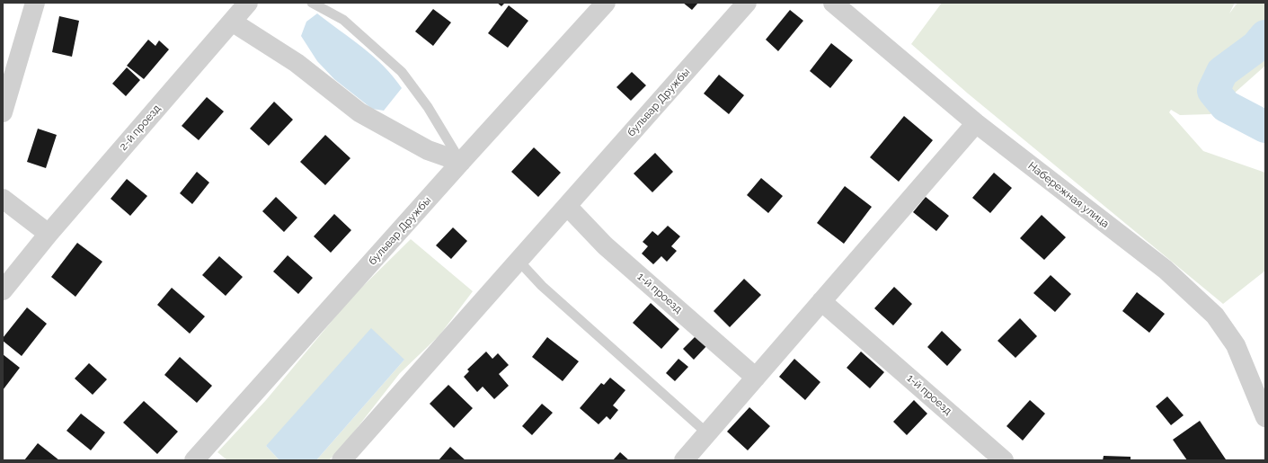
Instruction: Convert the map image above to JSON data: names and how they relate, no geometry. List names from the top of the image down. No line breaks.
{"streets":{"street":["бульвар Дружбы","2-й проезд","Набережная улица","1-й проезд"]},"crossings":[["бульвар Дружбы","1-й проезд"]]}
